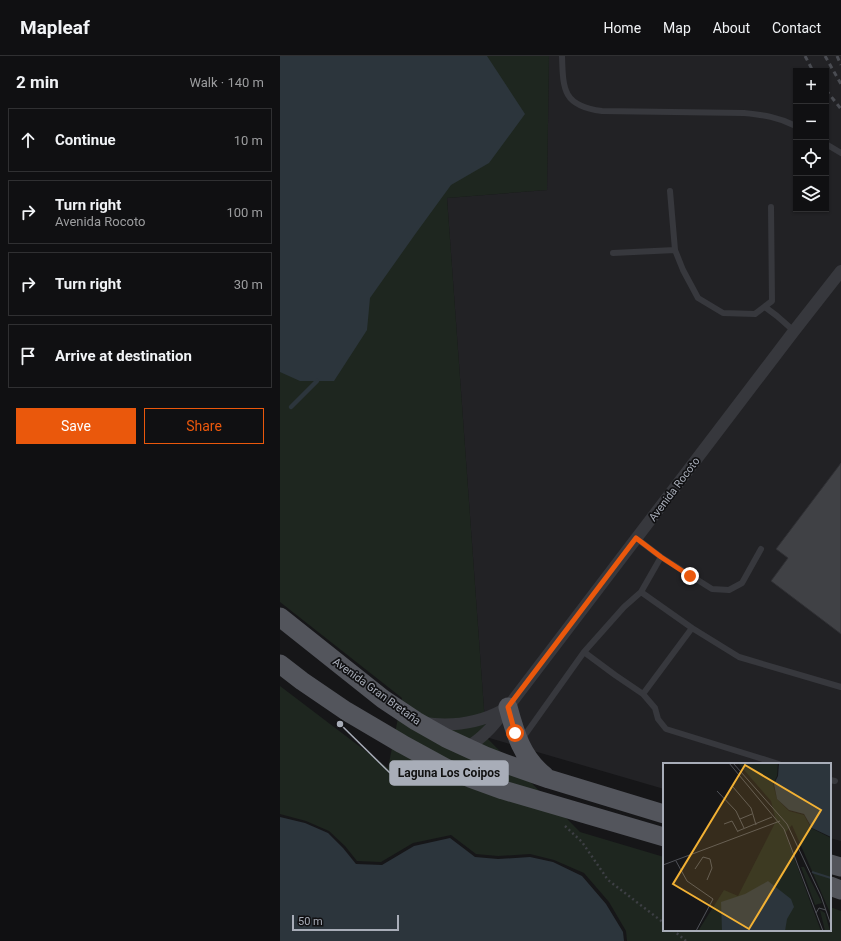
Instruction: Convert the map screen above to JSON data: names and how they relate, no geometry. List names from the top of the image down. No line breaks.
{"streets":{"main road":["Avenida Gran Bretaña"],"street":["Avenida Rocoto"]},"crossings":[["Avenida Rocoto","Avenida Gran Bretaña"]],"places":["Laguna Los Coipos"],"scale_bar":"50 m","page":{"header":"Mapleaf","nav":["Home","Map","About","Contact"],"heading":["2 min","Walk · 140 m"],"map_buttons":["+","−"],"list":[["Continue","10 m"],["Turn right","Avenida Rocoto","100 m"],["Turn right","30 m"],"Arrive at destination"],"buttons":["Save","Share"],"scale":"50 m"}}
